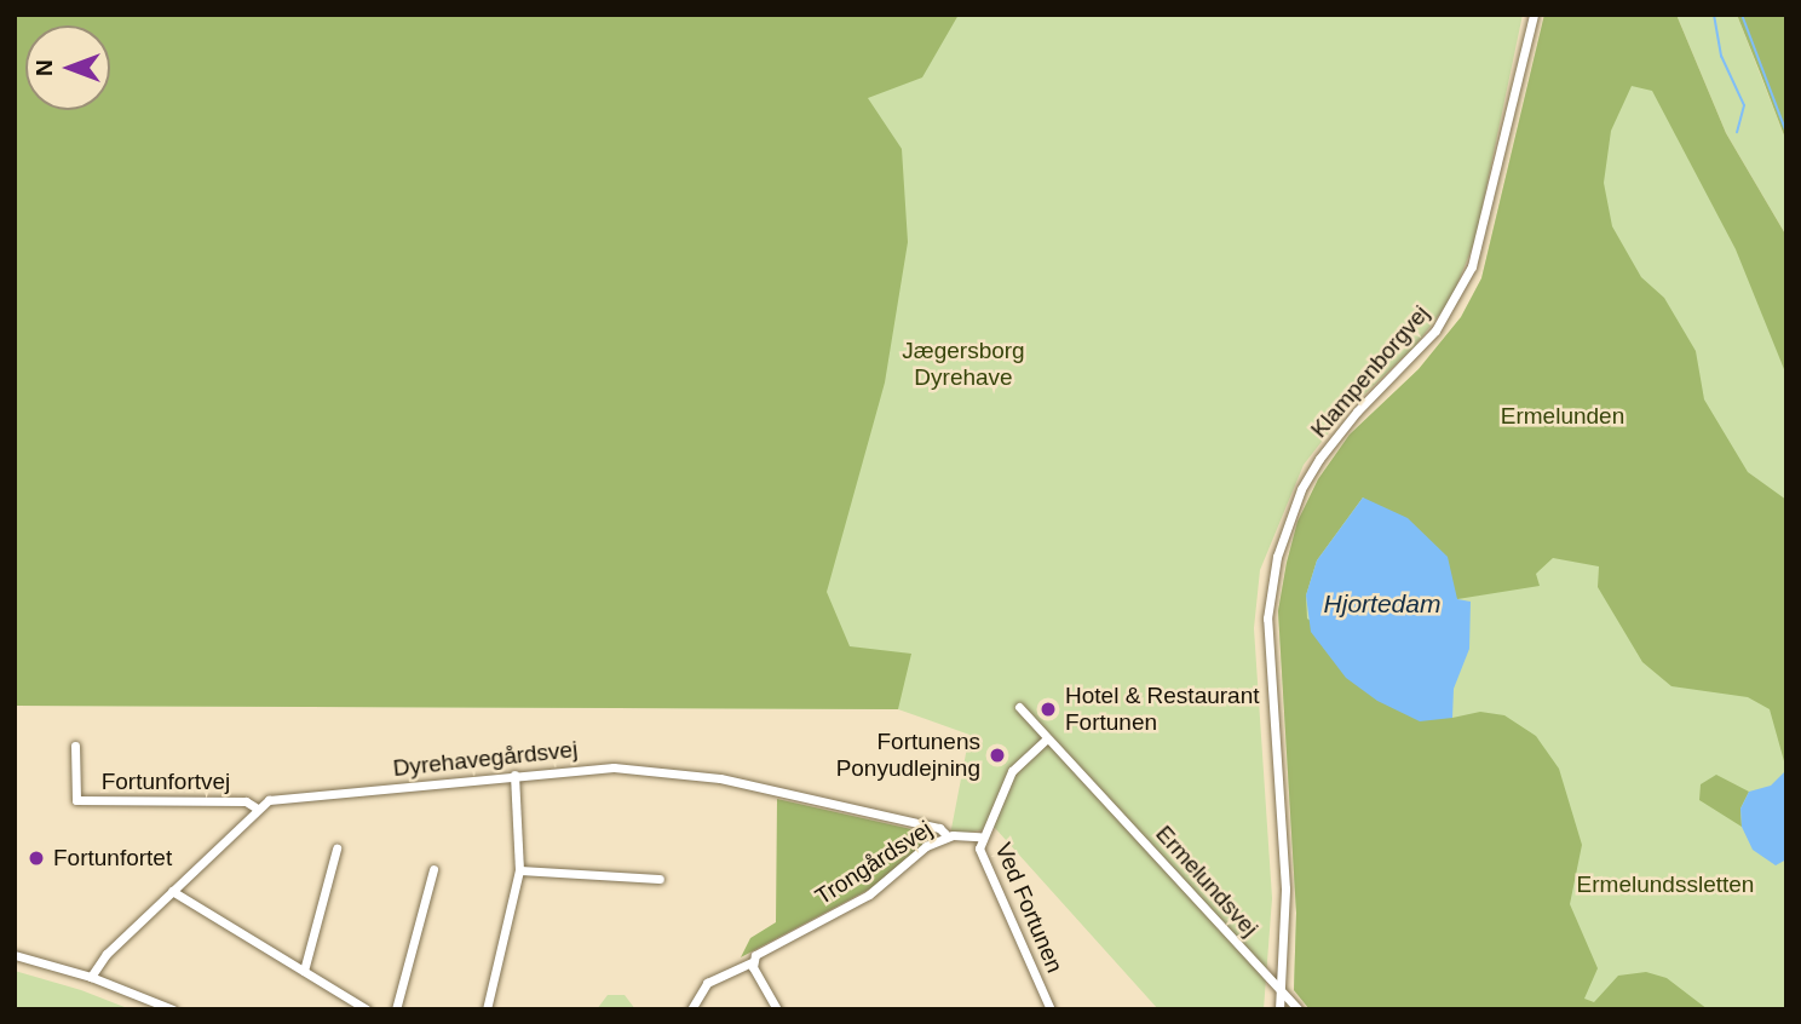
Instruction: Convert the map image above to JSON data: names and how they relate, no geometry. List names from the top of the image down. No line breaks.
{"streets":{"street":["Klampenborgvej","Dyrehavegårdsvej","Fortunfortvej","Trongårdsvej","Ermelundsvej","Ved Fortunen"]},"crossings":[["Klampenborgvej","Ermelundsvej"],["Dyrehavegårdsvej","Fortunfortvej"],["Dyrehavegårdsvej","Trongårdsvej"],["Trongårdsvej","Ved Fortunen"],["Ermelundsvej","Ved Fortunen"]],"water":["Hjortedam"],"parks":["Jægersborg Dyrehave","Ermelunden","Ermelundssletten"],"places":["Hotel & Restaurant Fortunen","Fortunens Ponyudlejning","Fortunfortet"],"north":"left"}
